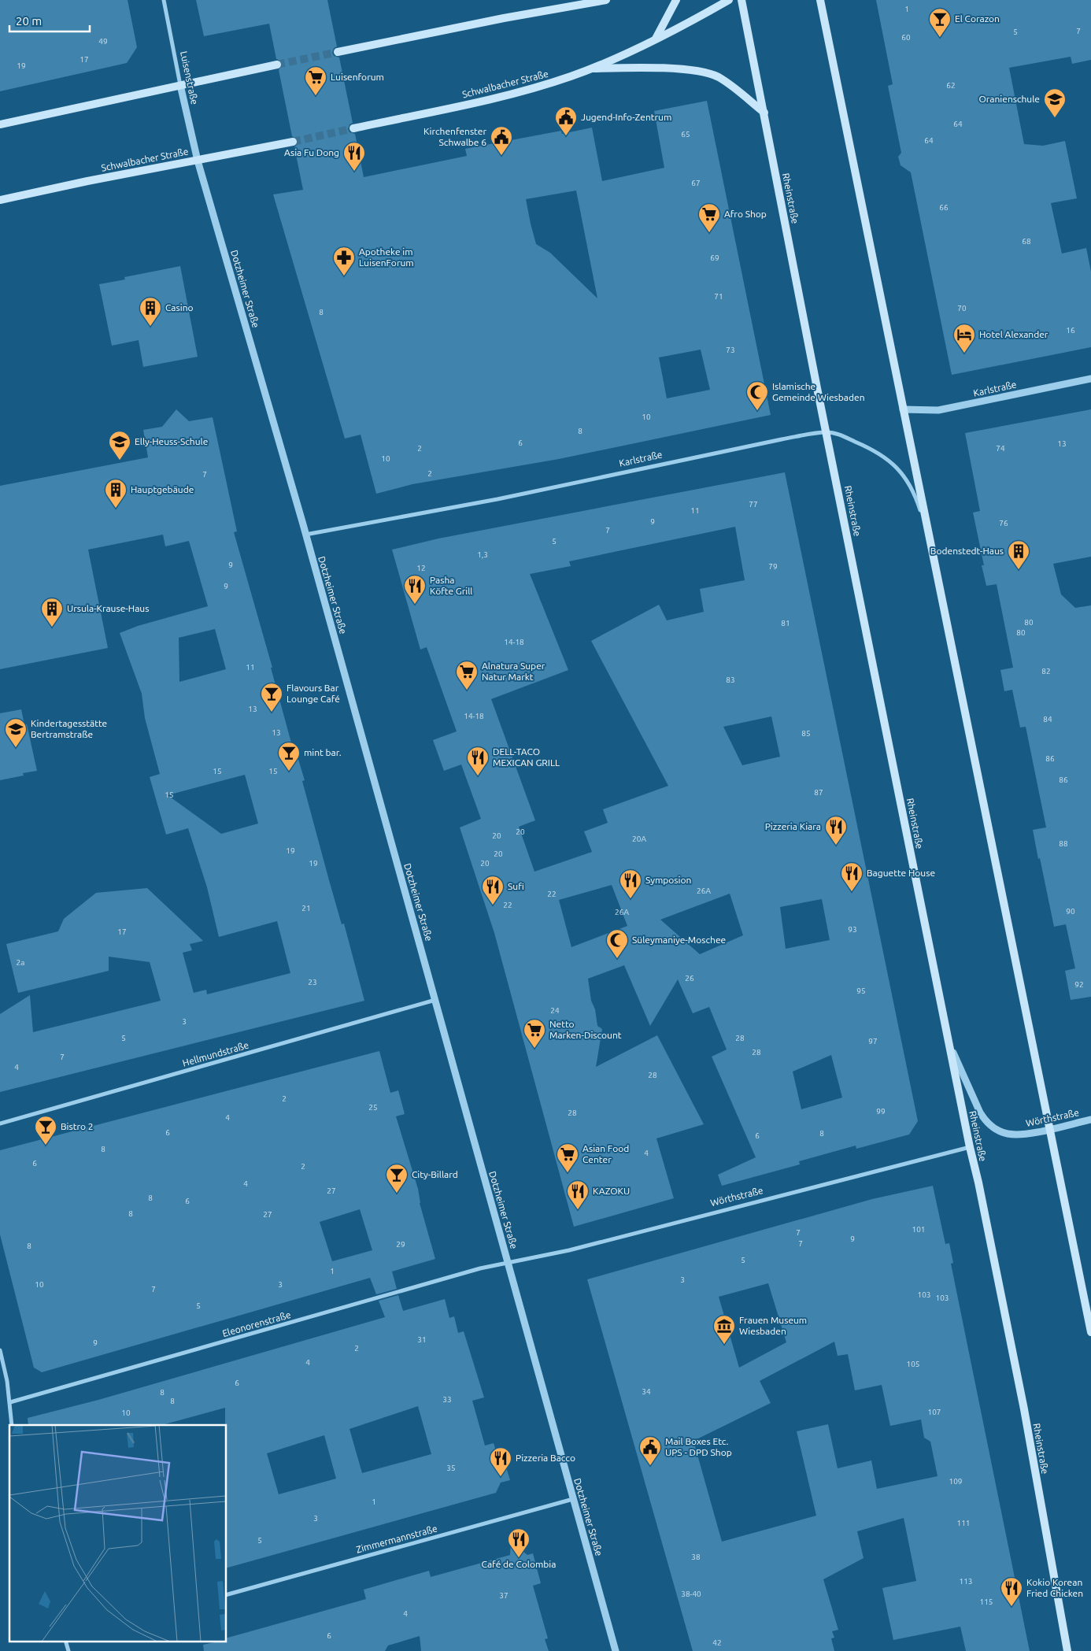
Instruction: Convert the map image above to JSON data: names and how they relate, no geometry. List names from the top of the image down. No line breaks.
{"streets":{"main road":["Schwalbacher Straße","Rheinstraße"],"street":["Luisenstraße","Dotzheimer Straße","Karlstraße","Hellmundstraße","Wörthstraße","Eleonorenstraße","Zimmermannstraße"]},"crossings":[["Luisenstraße","Schwalbacher Straße"],["Luisenstraße","Dotzheimer Straße"],["Schwalbacher Straße","Dotzheimer Straße"],["Rheinstraße","Karlstraße"],["Rheinstraße","Wörthstraße"],["Dotzheimer Straße","Karlstraße"],["Dotzheimer Straße","Hellmundstraße"],["Dotzheimer Straße","Wörthstraße"],["Dotzheimer Straße","Eleonorenstraße"],["Dotzheimer Straße","Zimmermannstraße"],["Wörthstraße","Eleonorenstraße"]],"places":{"bar":["El Corazon","Flavours Bar Lounge Café","mint bar.","Bistro 2","City-Billard"],"supermarket":["Luisenforum","Afro Shop","Alnatura Super Natur Markt","Netto Marken-Discount","Asian Food Center"],"school or university":["Oranienschule","Elly-Heuss-Schule","Kindertagesstätte Bertramstraße"],"public building":["Jugend-Info-Zentrum","Kirchenfenster Schwalbe 6","Mail Boxes Etc. UPS - DPD Shop"],"restaurant":["Asia Fu Dong","Pasha Köfte Grill","DELL-TACO MEXICAN GRILL","Pizzeria Kiara","Baguette House","Symposion","Sufi","KAZOKU","Pizzeria Bacco","Café de Colombia","Kokio Korean Fried Chicken"],"pharmacy":["Apotheke im LuisenForum"],"building":["Casino","Hauptgebäude","Bodenstedt-Haus","Ursula-Krause-Haus"],"hotel":["Hotel Alexander"],"mosque":["Islamische Gemeinde Wiesbaden","Süleymaniye-Moschee"],"museum":["Frauen Museum Wiesbaden"]},"house_numbers":["1","7","5","60","49","17","19","62","64","65","64","67","66","68","69","71","70","8","16","73","10","8","6","13","2","74","10","2","7","77","11","9","76","7","5","1,3","9","79","12","9","80","81","80","14-18","11","82","83","13","14-18","84","13","85","86","15","15","86","87","15","20","20","20A","88","19","20","19","20","26A","22","22","21","90","26A","93","17","2a","26","23","92","95","24","3","5","28","97","28","7","4","28","2","25","99","28","4","6","8","6","8","4","6","2","4","27","8","6","8","27","101","7","9","7","29","8","5","1","3","10","3","7","103","103","5","31","9","2","4","105","6","34","8","33","8","107","10","35","109","1","3","111","5","38","113","38-40","37","115","4","6","42"],"scale_bar":"20 m"}
